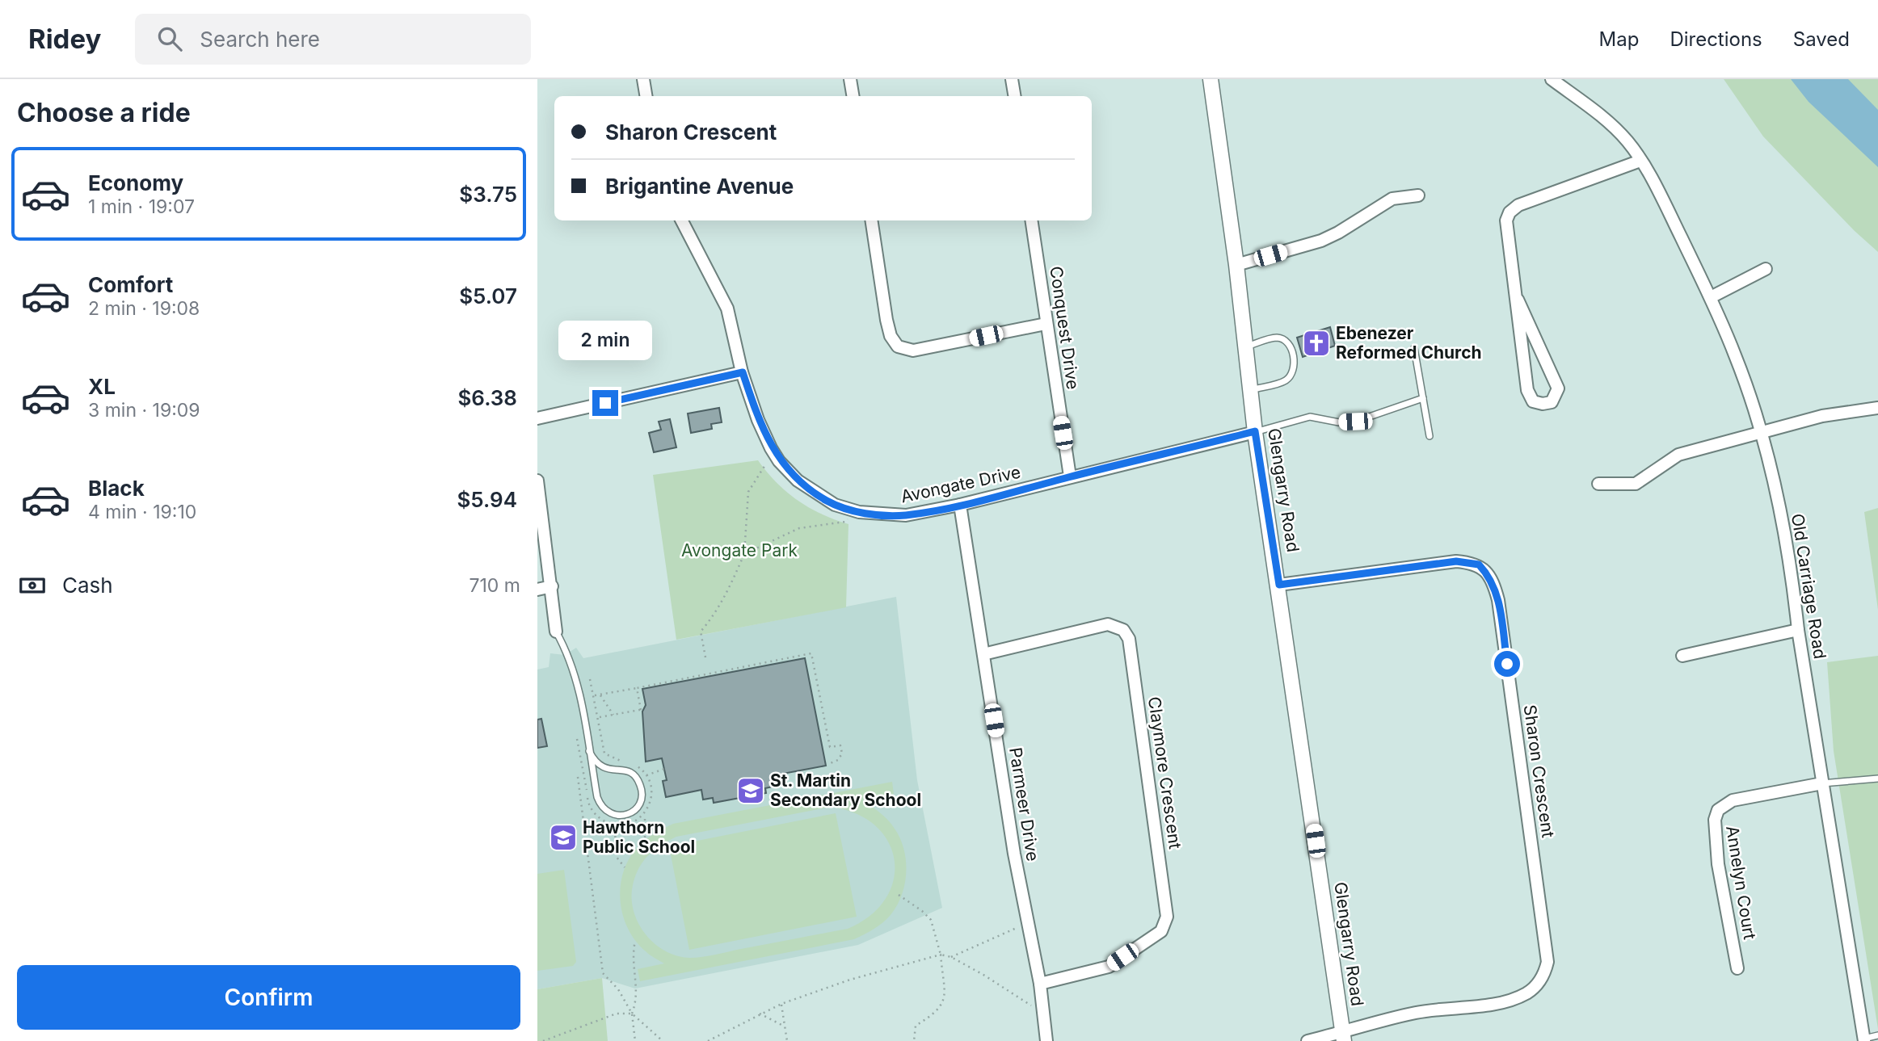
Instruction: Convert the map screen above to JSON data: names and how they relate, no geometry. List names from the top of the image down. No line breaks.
{"streets":{"street":["Conquest Drive","Avongate Drive","Glengarry Road","Old Carriage Road","Sharon Crescent","Claymore Crescent","Parmeer Drive","Annelyn Court"]},"crossings":[["Conquest Drive","Avongate Drive"],["Avongate Drive","Glengarry Road"],["Avongate Drive","Parmeer Drive"],["Glengarry Road","Sharon Crescent"],["Old Carriage Road","Annelyn Court"],["Claymore Crescent","Parmeer Drive"]],"parks":["Avongate Park"],"places":{"church":["Ebenezer Reformed Church"],"school or university":["St. Martin Secondary School","Hawthorn Public School"]},"page":{"header":"Ridey","search":"Search here","nav":["Map","Directions","Saved"],"heading":"Choose a ride","banner":["Sharon Crescent","Brigantine Avenue"],"list":[{"name":"Economy","note":"1 min · 19:07","value":"$3.75"},{"name":"Comfort","note":"2 min · 19:08","value":"$5.07"},{"name":"XL","note":"3 min · 19:09","value":"$6.38"},{"name":"Black","note":"4 min · 19:10","value":"$5.94"}],"bubble":"2 min","pay":["Cash","710 m"],"buttons":"Confirm"}}
